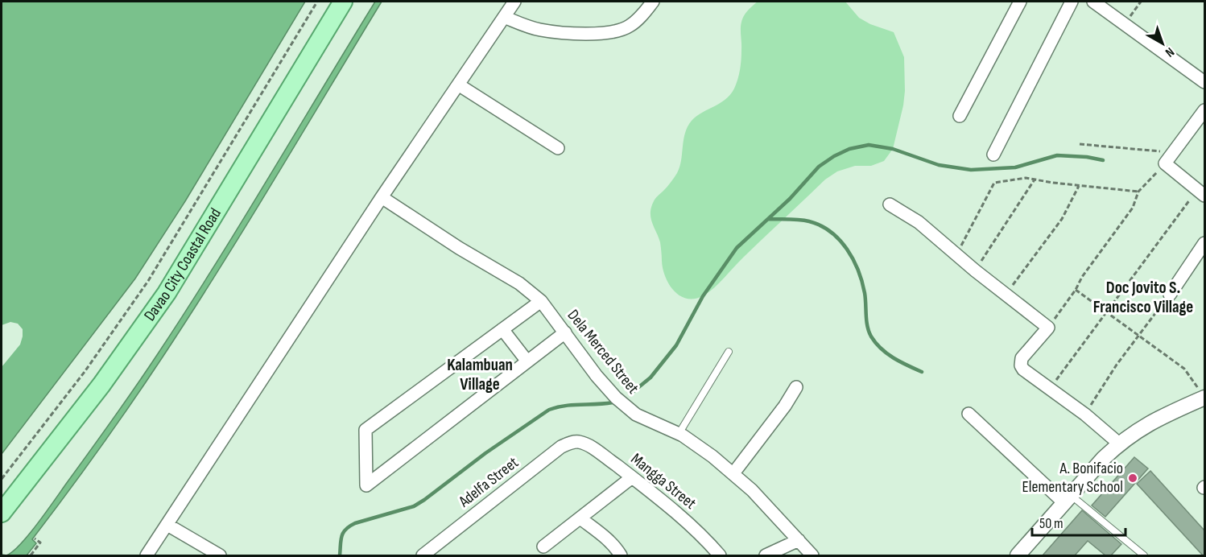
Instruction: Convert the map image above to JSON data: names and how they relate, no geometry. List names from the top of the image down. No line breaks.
{"streets":{"main road":["Davao City Coastal Road"],"street":["Dela Merced Street","Mangga Street","Adelfa Street"]},"crossings":[["Mangga Street","Adelfa Street"]],"districts":["Doc Jovito S. Francisco Village","Kalambuan Village"],"places":["A. Bonifacio Elementary School"],"scale_bar":"50 m","north":"bottom right"}
